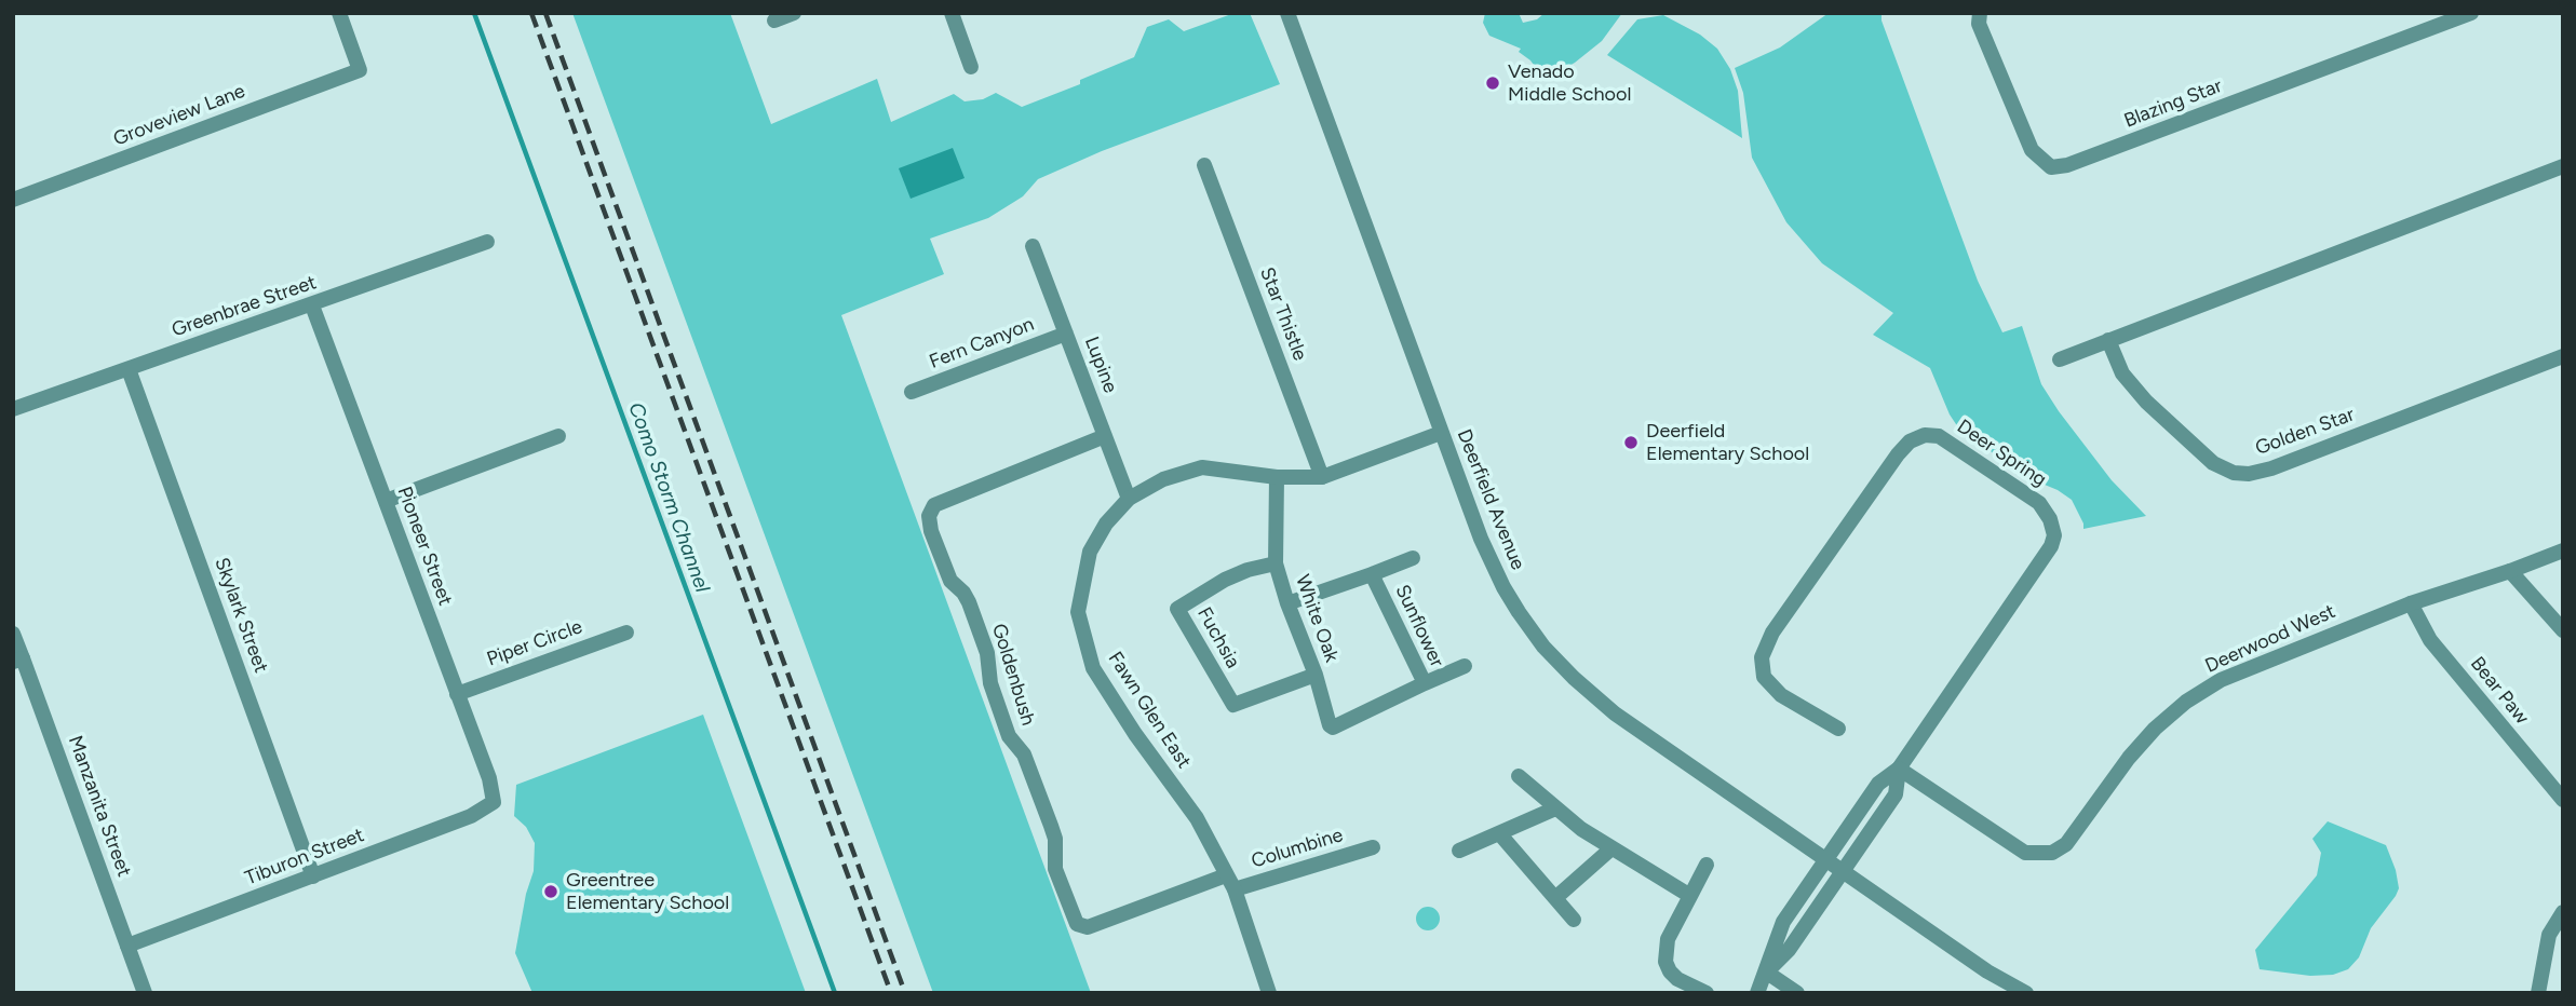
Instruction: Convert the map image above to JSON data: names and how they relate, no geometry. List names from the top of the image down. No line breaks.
{"streets":{"street":["Blazing Star","Groveview Lane","Greenbrae Street","Star Thistle","Fern Canyon","Lupine","Golden Star","Deer Spring","Deerfield Avenue","Pioneer Street","Skylark Street","White Oak","Sunflower","Fuchsia","Deerwood West","Piper Circle","Goldenbush","Bear Paw","Fawn Glen East","Manzanita Street","Columbine","Tiburon Street"]},"crossings":[["Greenbrae Street","Pioneer Street"],["Greenbrae Street","Skylark Street"],["Star Thistle","Fawn Glen East"],["Fern Canyon","Lupine"],["Lupine","Goldenbush"],["Lupine","Fawn Glen East"],["Deer Spring","Deerfield Avenue"],["Deer Spring","Deerwood West"],["Deerfield Avenue","Fawn Glen East"],["Pioneer Street","Piper Circle"],["Pioneer Street","Tiburon Street"],["Skylark Street","Tiburon Street"],["White Oak","Sunflower"],["White Oak","Fuchsia"],["White Oak","Fawn Glen East"],["Deerwood West","Bear Paw"],["Goldenbush","Fawn Glen East"],["Fawn Glen East","Columbine"],["Manzanita Street","Tiburon Street"]],"water":["Como Storm Channel"],"places":["Venado Middle School","Deerfield Elementary School","Greentree Elementary School"]}
